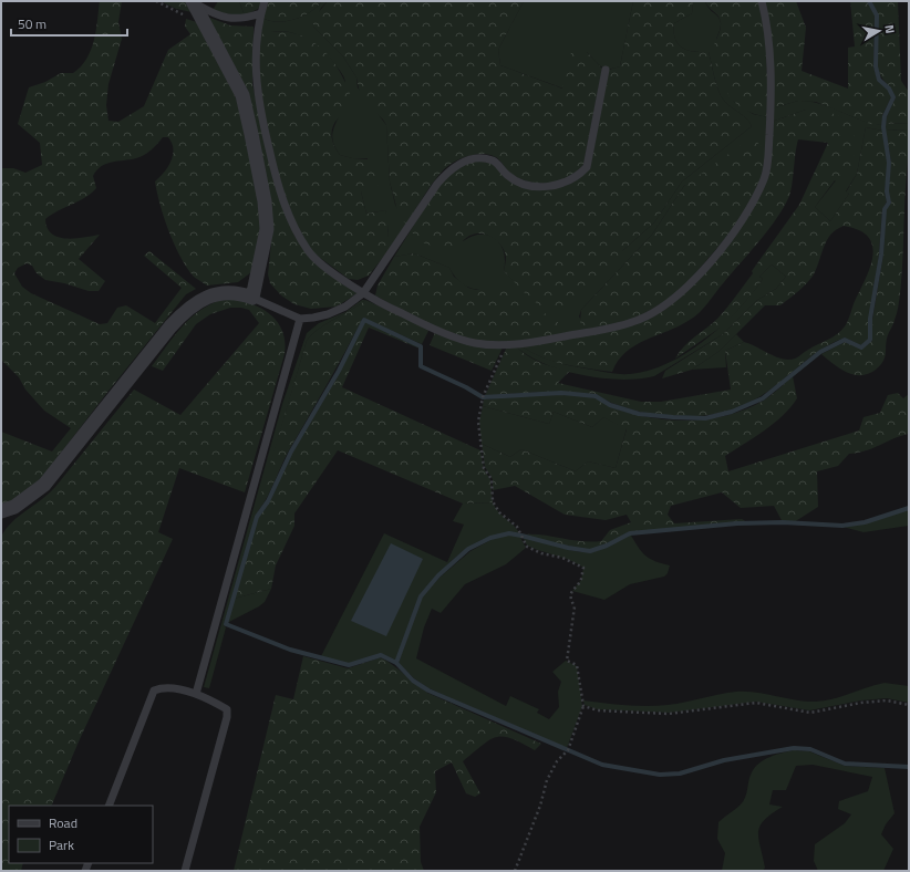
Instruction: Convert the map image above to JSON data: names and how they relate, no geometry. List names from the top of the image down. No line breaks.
{"legend":["Road","Park"],"scale_bar":"50 m","north":"right"}
